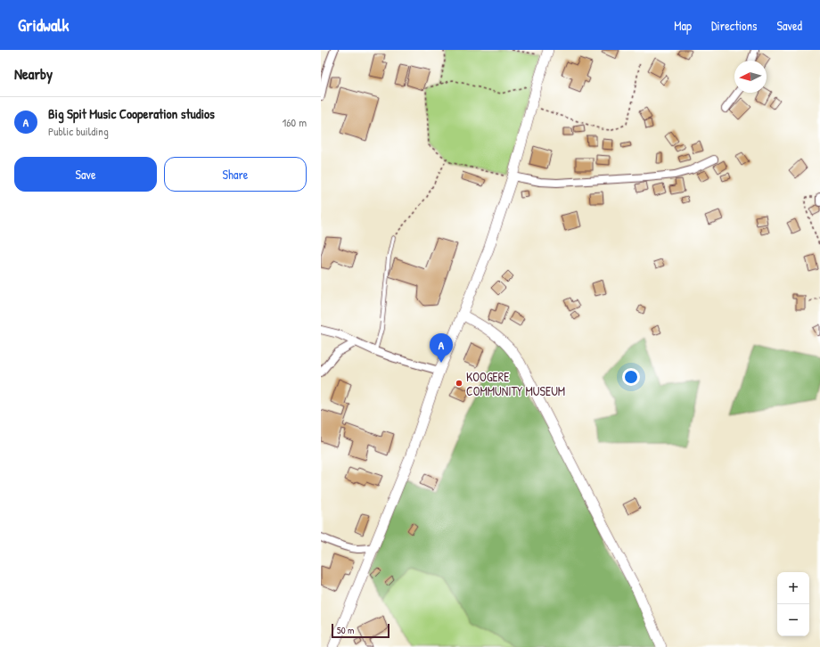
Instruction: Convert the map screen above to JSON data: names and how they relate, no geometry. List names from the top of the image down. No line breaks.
{"places":["KOOGERE COMMUNITY MUSEUM"],"scale_bar":"50 m","north":"left","page":{"header":"Gridwalk","nav":["Map","Directions","Saved"],"heading":"Nearby","list":[{"mark":"A","name":"Big Spit Music Cooperation studios","note":"Public building","value":"160 m"}],"buttons":["Save","Share"],"pins":"A","map_buttons":["+","−"],"scale":"50 m"}}
